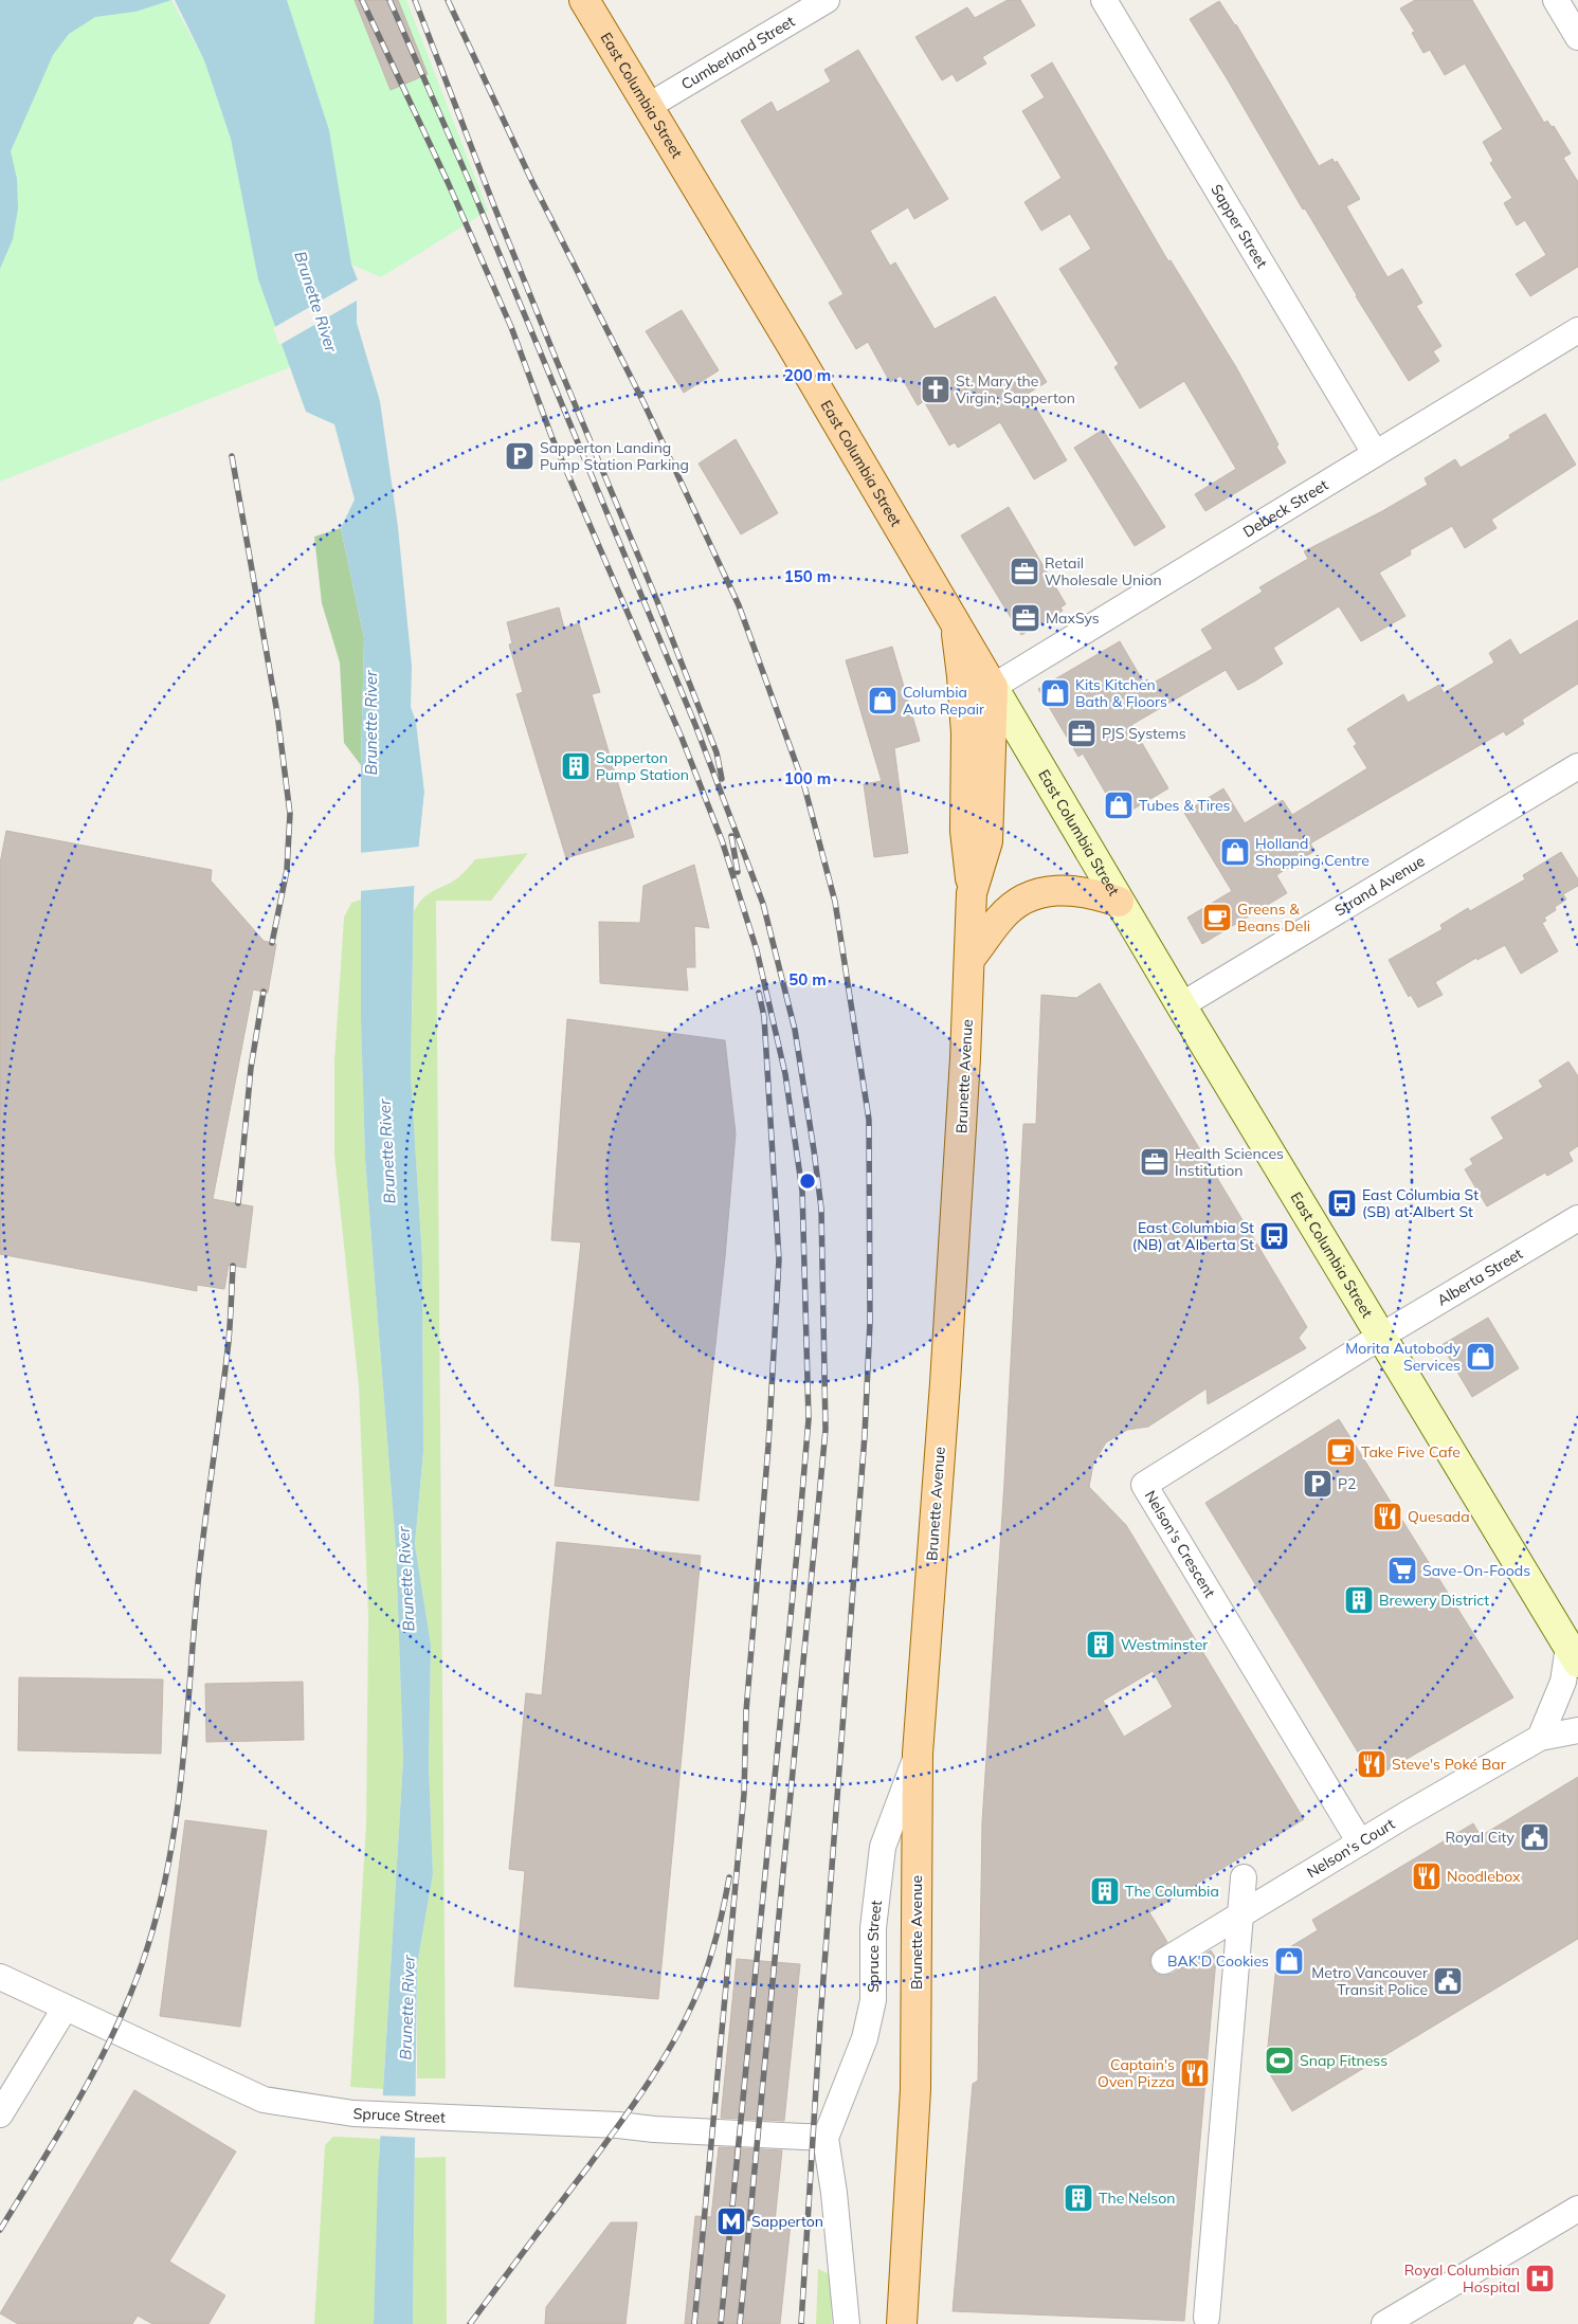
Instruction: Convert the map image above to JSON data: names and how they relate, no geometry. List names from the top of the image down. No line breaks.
{"streets":{"main road":["East Columbia Street","Brunette Avenue"],"street":["Cumberland Street","Sapper Street","Debeck Street","Strand Avenue","Alberta Street","Nelson's Crescent","Nelson's Court","Spruce Street"]},"crossings":[["Cumberland Street","East Columbia Street"],["East Columbia Street","Debeck Street"],["East Columbia Street","Strand Avenue"],["East Columbia Street","Brunette Avenue"],["East Columbia Street","Alberta Street"],["East Columbia Street","Nelson's Crescent"],["Sapper Street","Debeck Street"],["Debeck Street","Brunette Avenue"],["Brunette Avenue","Spruce Street"],["Alberta Street","Nelson's Crescent"],["Nelson's Crescent","Nelson's Court"]],"water":["Brunette River"],"places":{"church":["St. Mary the Virgin, Sapperton"],"parking":["Sapperton Landing Pump Station Parking","P2"],"office":["Retail Wholesale Union","MaxSys","PJS Systems","Health Sciences Institution"],"shop":["Kits Kitchen Bath & Floors","Columbia Auto Repair","Tubes & Tires","Holland Shopping Centre","Morita Autobody Services","BAK'D Cookies"],"building":["Sapperton Pump Station","Brewery District","Westminster","The Columbia","The Nelson"],"cafe":["Greens & Beans Deli","Take Five Cafe"],"bus stop":["East Columbia St (SB) at Albert St","East Columbia St (NB) at Alberta St"],"restaurant":["Quesada","Steve's Poké Bar","Noodlebox","Captain's Oven Pizza"],"supermarket":["Save-On-Foods"],"public building":["Royal City","Metro Vancouver Transit Police"],"sports":["Snap Fitness"],"metro station":["Sapperton"],"hospital":["Royal Columbian Hospital"]},"rings":["200 m","150 m","100 m","50 m"]}
